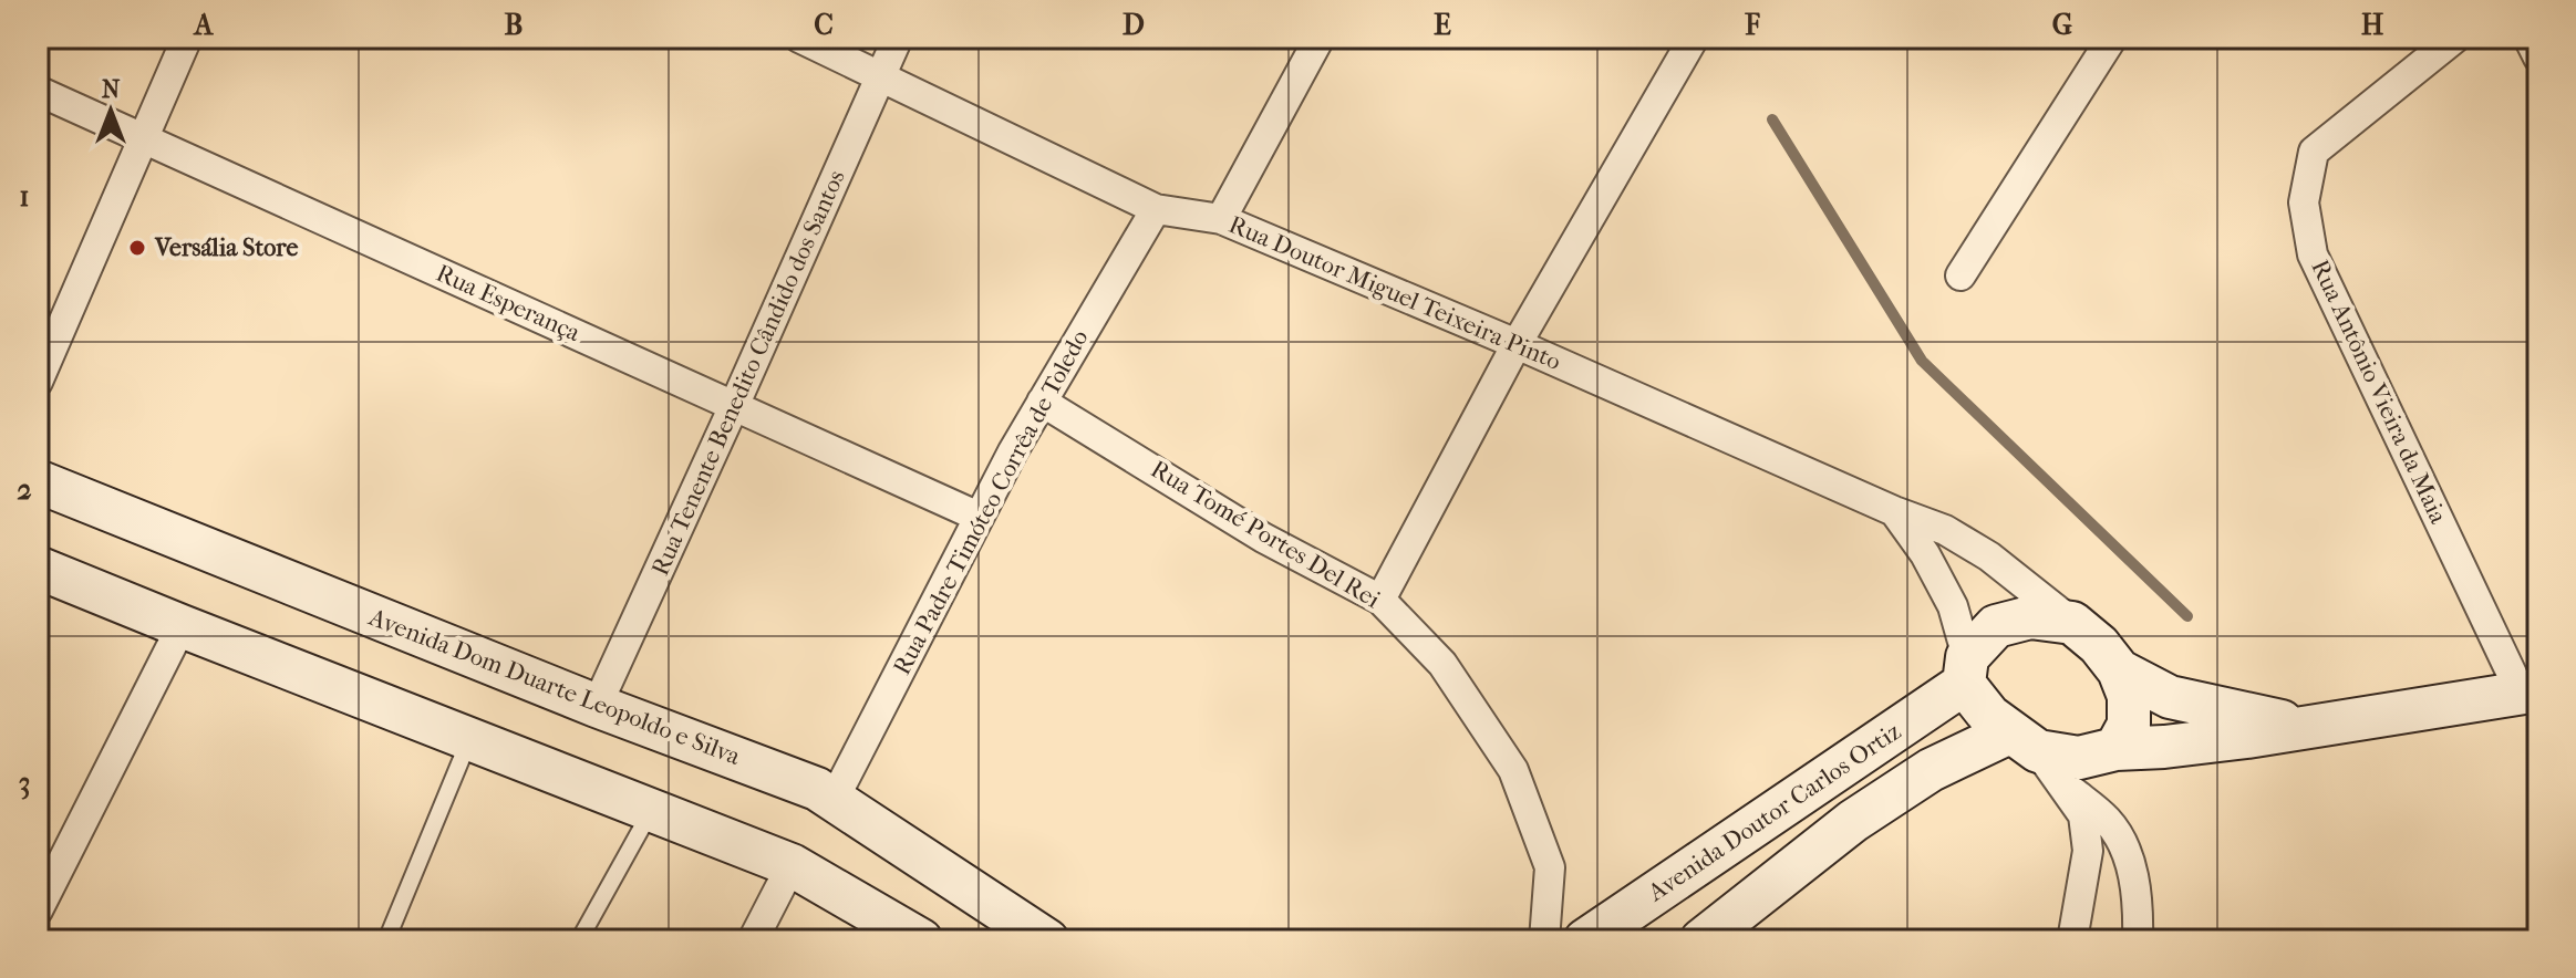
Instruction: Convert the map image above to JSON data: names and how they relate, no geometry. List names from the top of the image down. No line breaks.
{"streets":{"main road":["Avenida Dom Duarte Leopoldo e Silva","Avenida Doutor Carlos Ortiz"],"street":["Rua Doutor Miguel Teixeira Pinto","Rua Esperança","Rua Tenente Benedito Cândido dos Santos","Rua Antônio Vieira da Maia","Rua Padre Timóteo Corrêa de Toledo","Rua Tomé Portes Del Rei"]},"crossings":[["Rua Doutor Miguel Teixeira Pinto","Rua Tenente Benedito Cândido dos Santos"],["Rua Doutor Miguel Teixeira Pinto","Rua Padre Timóteo Corrêa de Toledo"],["Rua Doutor Miguel Teixeira Pinto","Avenida Doutor Carlos Ortiz"],["Rua Esperança","Rua Tenente Benedito Cândido dos Santos"],["Rua Esperança","Rua Padre Timóteo Corrêa de Toledo"],["Rua Tenente Benedito Cândido dos Santos","Avenida Dom Duarte Leopoldo e Silva"],["Rua Padre Timóteo Corrêa de Toledo","Rua Tomé Portes Del Rei"],["Rua Padre Timóteo Corrêa de Toledo","Avenida Dom Duarte Leopoldo e Silva"]],"places":["Versália Store"],"north":"top","grid":{"columns":["A","B","C","D","E","F","G","H"],"rows":["1","2","3"]}}
